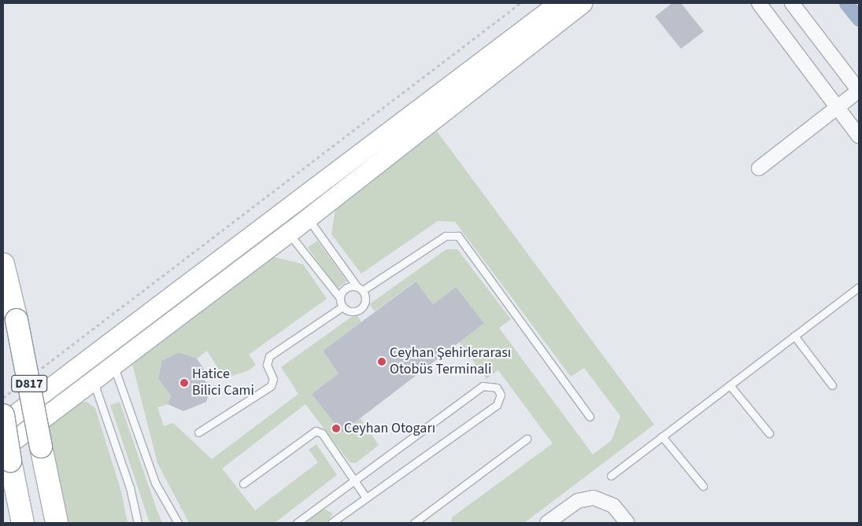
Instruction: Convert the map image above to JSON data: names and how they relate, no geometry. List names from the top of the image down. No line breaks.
{"streets":{"highway":["D817"]},"places":["Ceyhan Şehirlerarası Otobüs Terminali","Hatice Bilici Cami","Ceyhan Otogarı"]}
